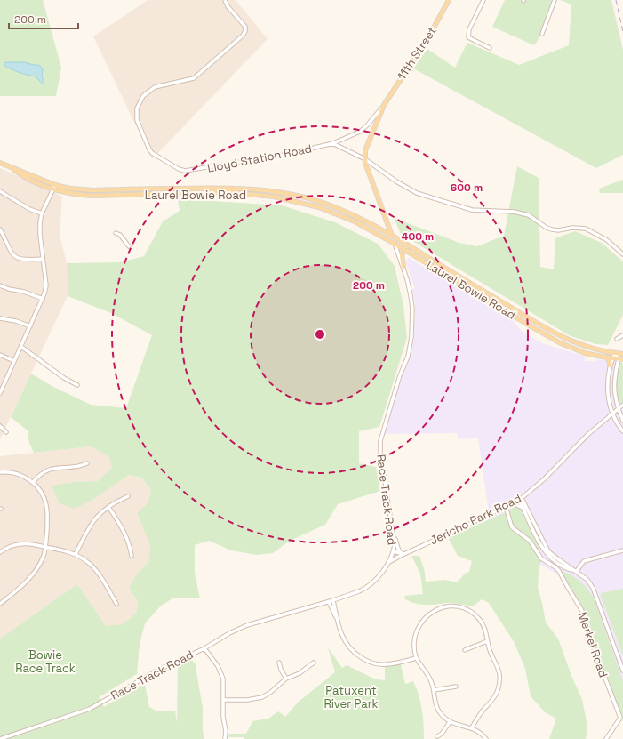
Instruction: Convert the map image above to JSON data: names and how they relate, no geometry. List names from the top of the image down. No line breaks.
{"streets":{"main road":["11th Street","Laurel Bowie Road","Race Track Road"],"street":["Lloyd Station Road","Jericho Park Road","Merkel Road"]},"crossings":[["11th Street","Lloyd Station Road"],["Laurel Bowie Road","Race Track Road"],["Race Track Road","Jericho Park Road"],["Jericho Park Road","Merkel Road"]],"parks":["Bowie Race Track","Patuxent River Park"],"scale_bar":"200 m","rings":["600 m","400 m","200 m"]}
